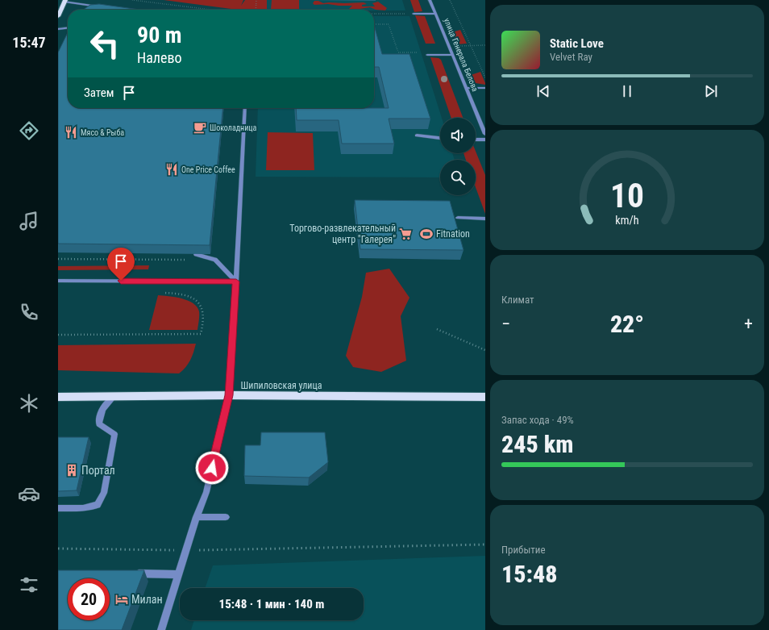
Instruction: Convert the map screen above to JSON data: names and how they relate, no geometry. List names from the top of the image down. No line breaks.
{"streets":{"main road":["Шипиловская улица"],"street":["улица Генерала Белова"]},"places":{"cafe":["Шоколадница"],"restaurant":["Мясо & Рыба","One Price Coffee"],"supermarket":["Торгово-развлекательный центр \"Галерея\""],"sports":["Fitnation"],"building":["Портал"],"hotel":["Милан"]},"page":{"tabs":"15:47","turn":["90 m","Налево"],"song":["Static Love","Velvet Ray"],"then":"Затем","tile":["Климат",["Запас хода · 49%","245 km"],["Прибытие","15:48"]],"heat":["−","22°","+"],"limit":"20","trip":"15:48 · 1 мин · 140 m","gauge":["10","km/h"]}}
